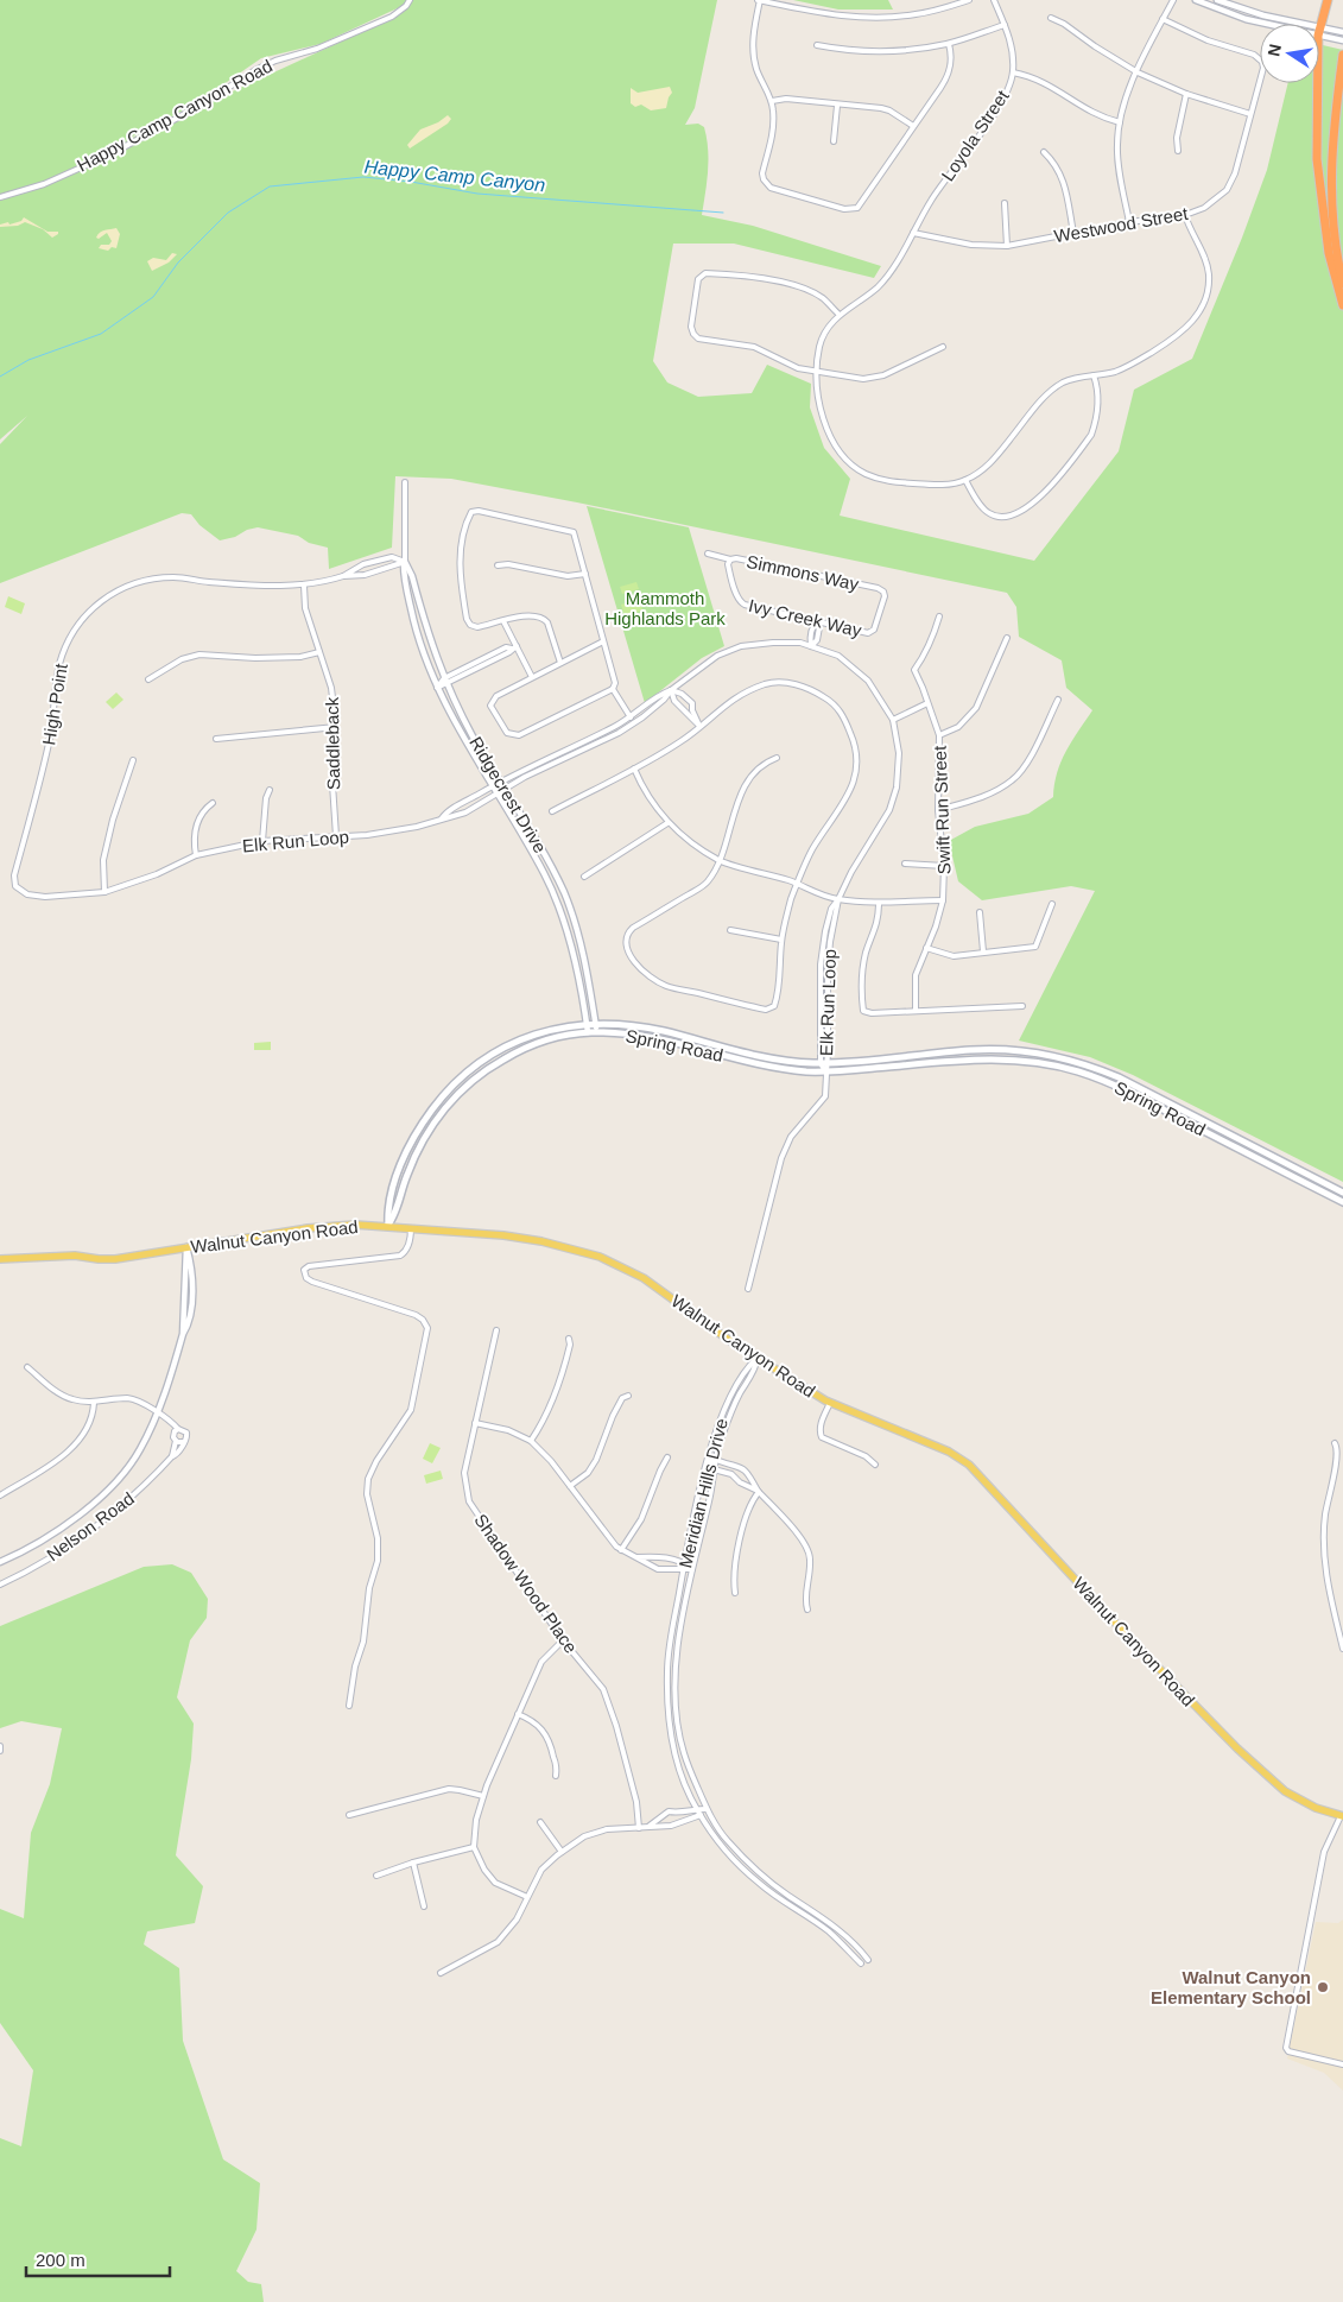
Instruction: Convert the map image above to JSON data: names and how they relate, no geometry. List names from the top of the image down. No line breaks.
{"streets":{"main road":["Spring Road","Walnut Canyon Road"],"street":["Happy Camp Canyon Road","Loyola Street","Westwood Street","Simmons Way","Ivy Creek Way","High Point","Saddleback","Ridgecrest Drive","Swift Run Street","Elk Run Loop","Meridian Hills Drive","Nelson Road","Shadow Wood Place"]},"crossings":[["Loyola Street","Westwood Street"],["Simmons Way","Ivy Creek Way"],["High Point","Saddleback"],["High Point","Ridgecrest Drive"],["High Point","Elk Run Loop"],["Saddleback","Elk Run Loop"],["Ridgecrest Drive","Elk Run Loop"],["Ridgecrest Drive","Spring Road"],["Elk Run Loop","Spring Road"],["Spring Road","Walnut Canyon Road"],["Walnut Canyon Road","Meridian Hills Drive"]],"water":["Happy Camp Canyon"],"parks":["Mammoth Highlands Park"],"places":["Walnut Canyon Elementary School"],"scale_bar":"200 m","north":"left"}
